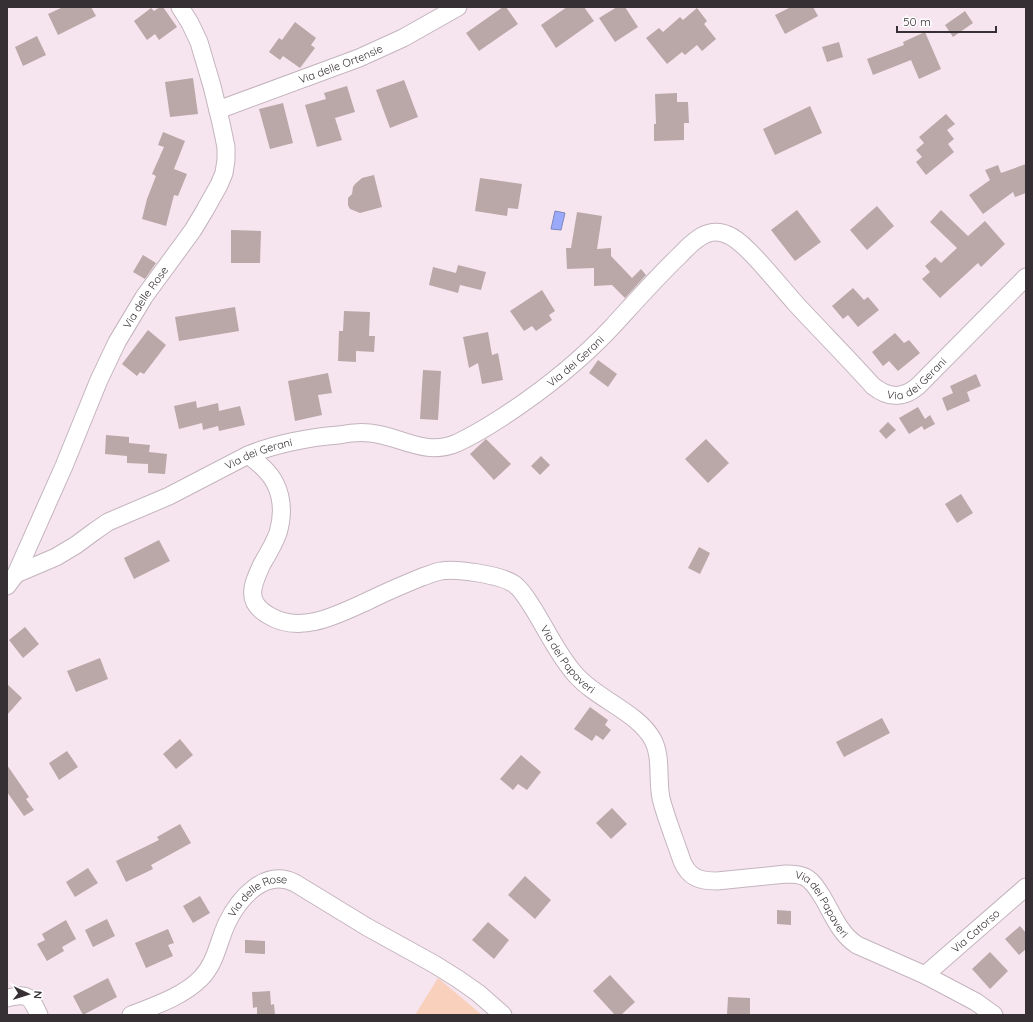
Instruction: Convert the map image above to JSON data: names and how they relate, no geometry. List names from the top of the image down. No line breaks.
{"streets":{"street":["Via delle Ortensie","Via delle Rose","Via dei Gerani","Via dei Papaveri","Via Catorso"]},"crossings":[["Via delle Ortensie","Via delle Rose"],["Via delle Rose","Via dei Gerani"],["Via dei Gerani","Via dei Papaveri"],["Via dei Papaveri","Via Catorso"]],"scale_bar":"50 m","north":"right"}
